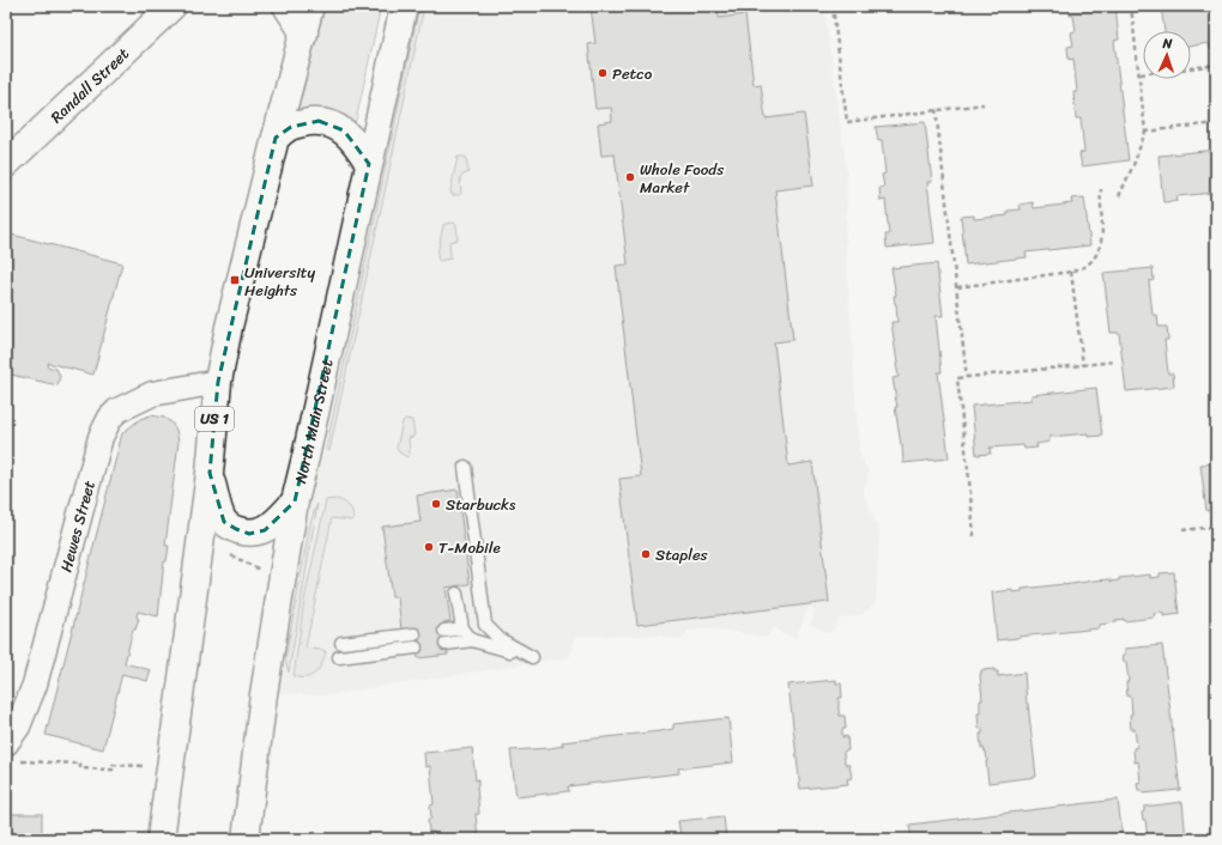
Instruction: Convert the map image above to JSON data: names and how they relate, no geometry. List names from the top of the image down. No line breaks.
{"streets":{"main road":["Randall Street","US 1","North Main Street"],"street":["Hewes Street"]},"crossings":[["US 1","Hewes Street"]],"places":{"other":["Petco","Whole Foods Market","Starbucks","T-Mobile","Staples"],"transit":["University Heights"]},"north":"top"}
